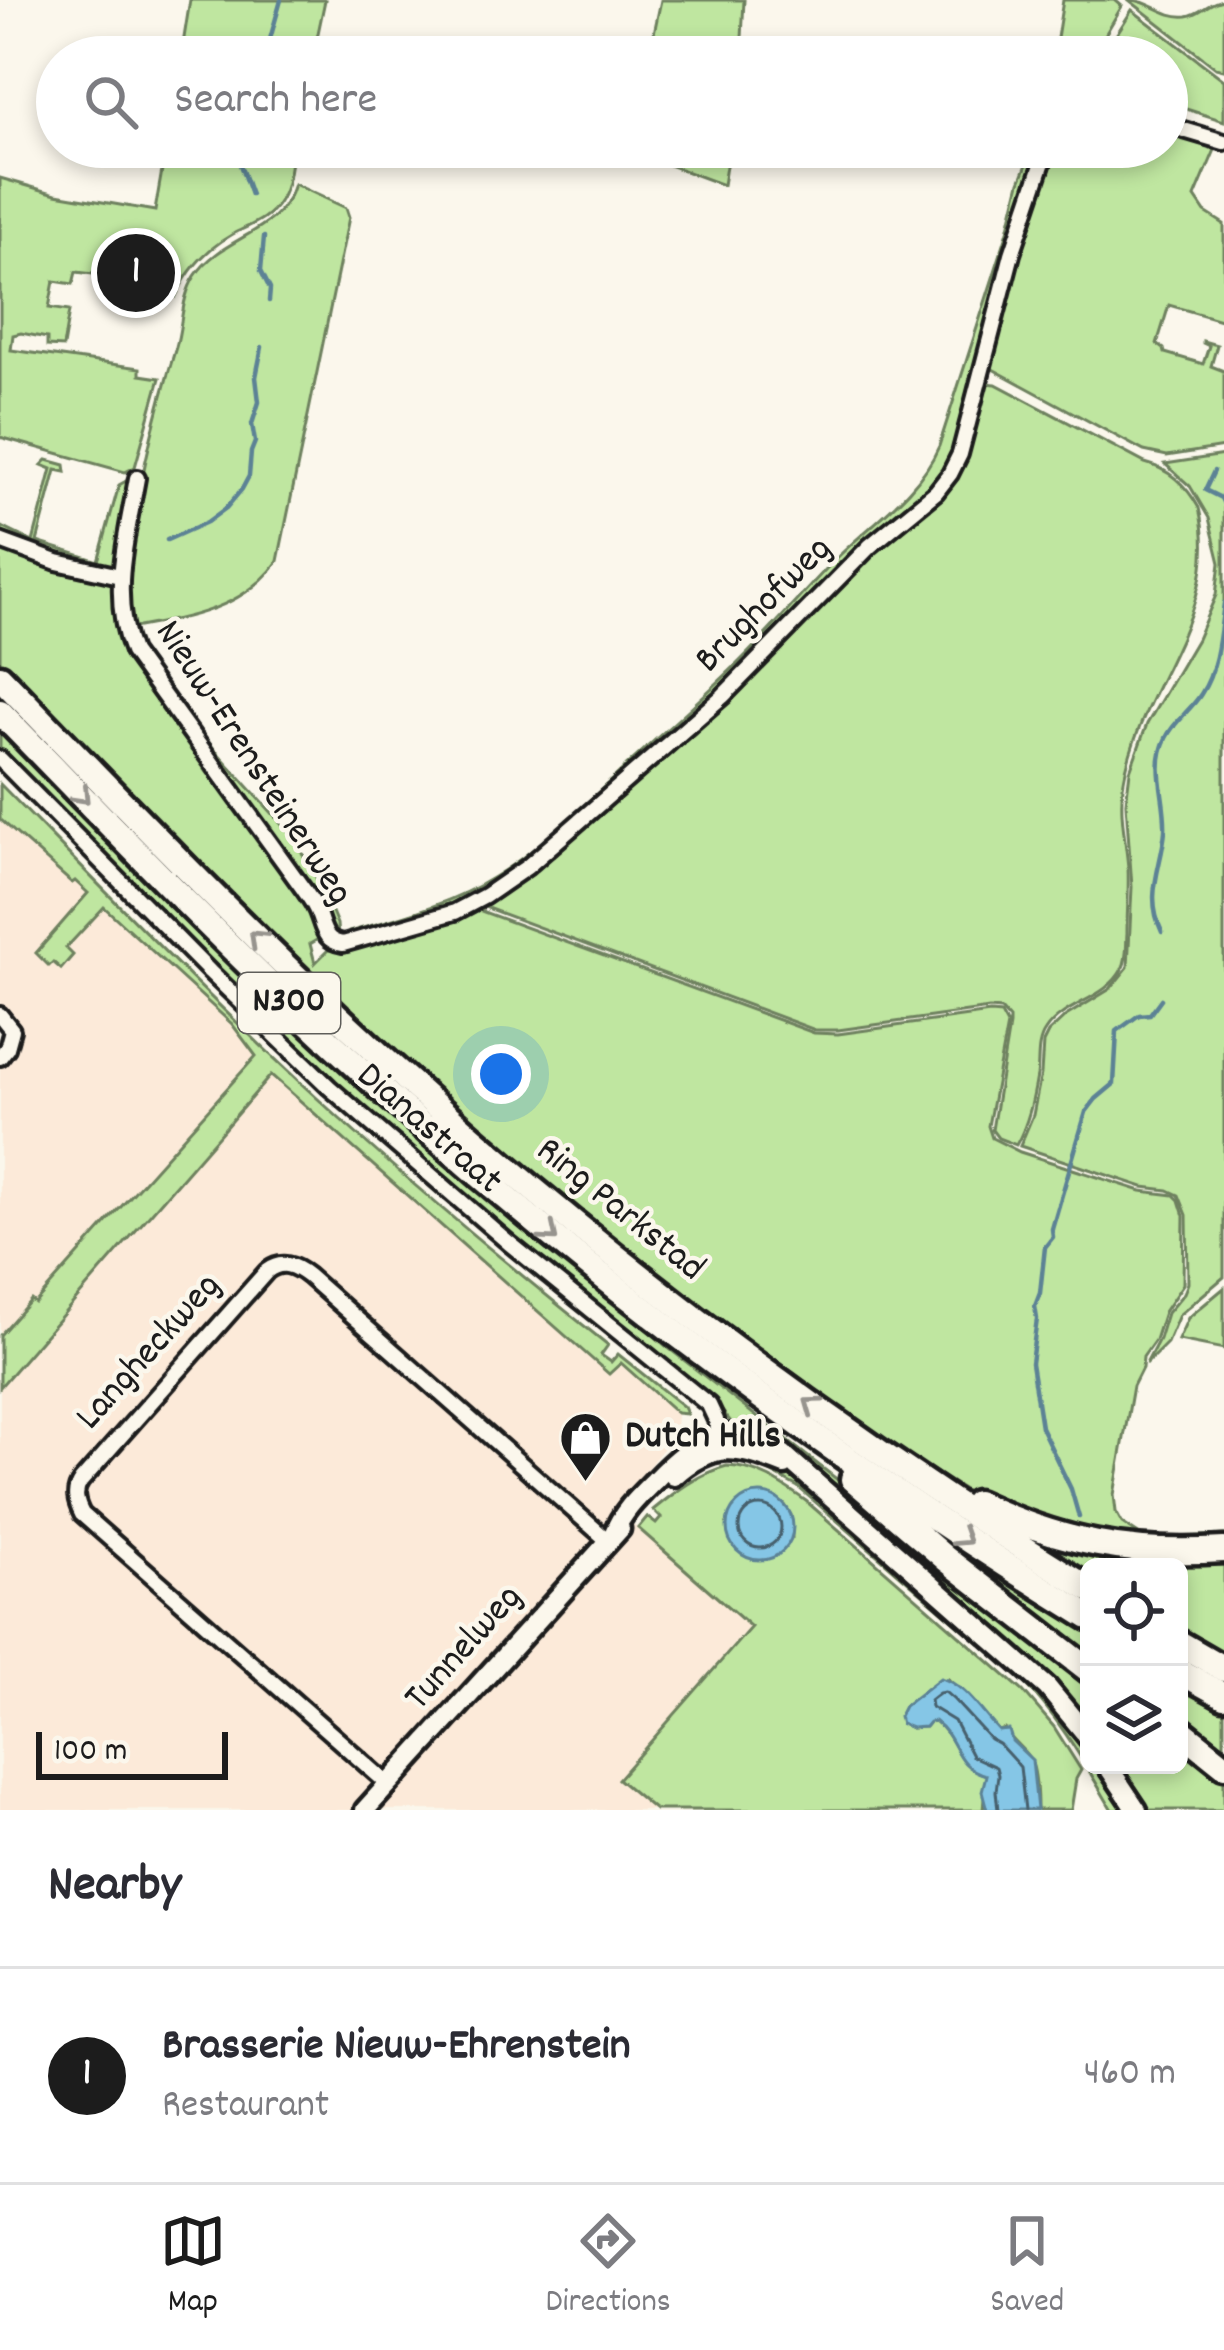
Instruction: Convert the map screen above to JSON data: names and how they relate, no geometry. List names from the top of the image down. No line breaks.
{"streets":{"highway":["N300","Ring Parkstad"],"street":["Brughofweg","Nieuw-Erensteinerweg","Dianastraat","Langheckweg","Tunnelweg"]},"crossings":[["Brughofweg","Nieuw-Erensteinerweg"],["N300","Ring Parkstad"],["Dianastraat","Tunnelweg"],["Langheckweg","Tunnelweg"]],"places":{"shop":["Dutch Hills"]},"scale_bar":"100 m","page":{"search":"Search here","pins":"1","scale":"100 m","heading":"Nearby","list":[{"mark":"1","name":"Brasserie Nieuw-Ehrenstein","note":"Restaurant","value":"460 m"}],"nav":["Map","Directions","Saved"]}}
